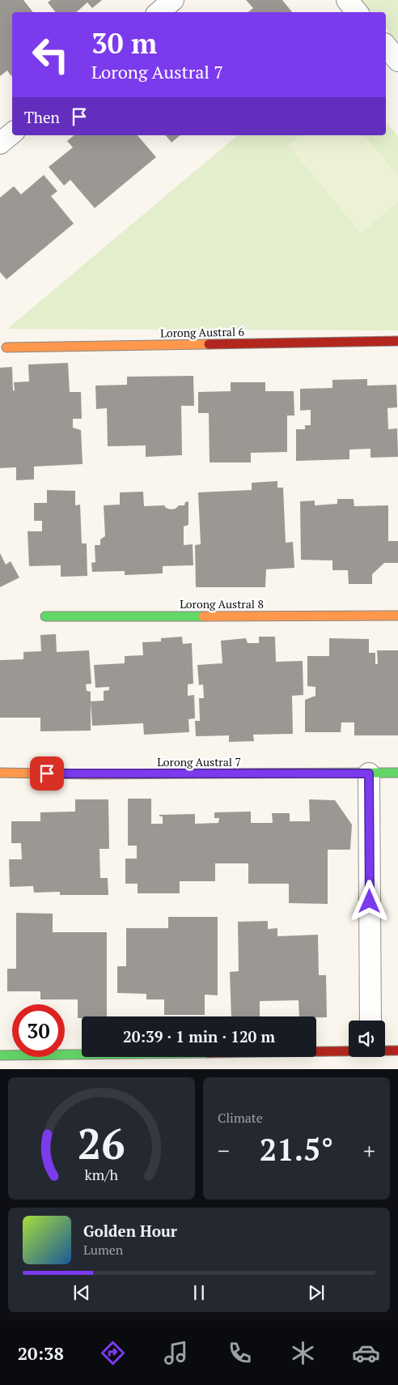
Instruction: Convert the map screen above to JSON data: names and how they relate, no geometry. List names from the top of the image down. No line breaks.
{"streets":{"street":["Lorong Austral 6","Lorong Austral 8","Lorong Austral 7"]},"page":{"turn":["30 m","Lorong Austral 7"],"then":"Then","limit":"30","trip":"20:39 · 1 min · 120 m","tile":"Climate","heat":["−","21.5°","+"],"song":["Golden Hour","Lumen"],"tabs":"20:38","gauge":["26","km/h"]}}
